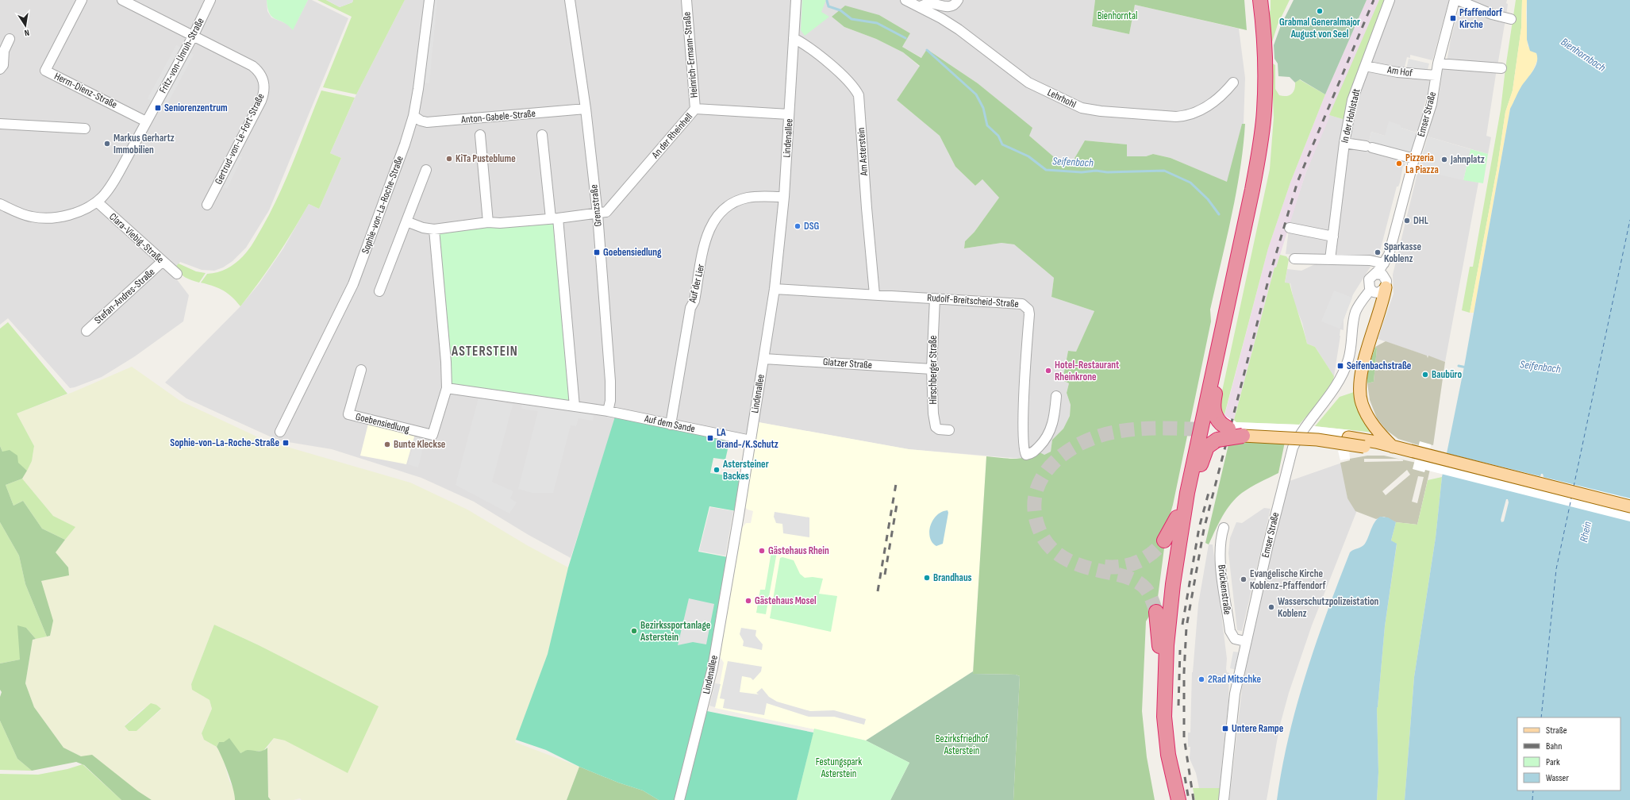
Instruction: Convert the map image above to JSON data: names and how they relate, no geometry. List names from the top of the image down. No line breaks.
{"streets":{"street":["Heinrich-Ermann-Straße","Fritz-von-Unruh-Straße","Am Hof","Herm-Dienz-Straße","Lehrhohl","Emser Straße","In der Hohlstadt","Anton-Gabele-Straße","An der Rheinhell","Lindenallee","Gertrud-von-Le-Fort-Straße","Am Asterstein","Sophie-von-La-Roche-Straße","Grenzstraße","Clara-Viebig-Straße","Auf der Lier","Stefan-Andres-Straße","Rudolf-Breitscheid-Straße","Glatzer Straße","Hirschberger Straße","Goebensiedlung","Auf dem Sande","Brückenstraße"]},"crossings":[["Heinrich-Ermann-Straße","An der Rheinhell"],["Fritz-von-Unruh-Straße","Herm-Dienz-Straße"],["Fritz-von-Unruh-Straße","Gertrud-von-Le-Fort-Straße"],["Fritz-von-Unruh-Straße","Clara-Viebig-Straße"],["Am Hof","Emser Straße"],["Am Hof","In der Hohlstadt"],["Emser Straße","Brückenstraße"],["Anton-Gabele-Straße","Sophie-von-La-Roche-Straße"],["Anton-Gabele-Straße","Grenzstraße"],["An der Rheinhell","Lindenallee"],["An der Rheinhell","Grenzstraße"],["Lindenallee","Am Asterstein"],["Lindenallee","Auf der Lier"],["Lindenallee","Rudolf-Breitscheid-Straße"],["Lindenallee","Glatzer Straße"],["Lindenallee","Auf dem Sande"],["Am Asterstein","Rudolf-Breitscheid-Straße"],["Grenzstraße","Auf dem Sande"],["Clara-Viebig-Straße","Stefan-Andres-Straße"],["Auf der Lier","Auf dem Sande"],["Rudolf-Breitscheid-Straße","Hirschberger Straße"],["Glatzer Straße","Hirschberger Straße"]],"districts":["ASTERSTEIN"],"water":["Bienhornbach","Seifenbach","Rhein"],"parks":["Bienhorntal","Bezirksfriedhof Asterstein","Festungspark Asterstein"],"places":{"other":["Grabmal Generalmajor August von Seel","Markus Gerhartz Immobilien","KiTa Pusteblume","Jahnplatz","Pizzeria La Piazza","DHL","DSG","Sparkasse Koblenz","Hotel-Restaurant Rheinkrone","Baubüro","Bunte Kleckse","Astersteiner Backes","Gästehaus Rhein","Brandhaus","Evangelische Kirche Koblenz-Pfaffendorf","Gästehaus Mosel","Wasserschutzpolizeistation Koblenz","Bezirkssportanlage Asterstein","2Rad Mitschke"],"transit":["Pfaffendorf Kirche","Seniorenzentrum","Goebensiedlung","Seifenbachstraße","LA Brand-/K.Schutz","Sophie-von-La-Roche-Straße","Untere Rampe"]},"legend":["Straße","Bahn","Park","Wasser"],"north":"bottom"}
